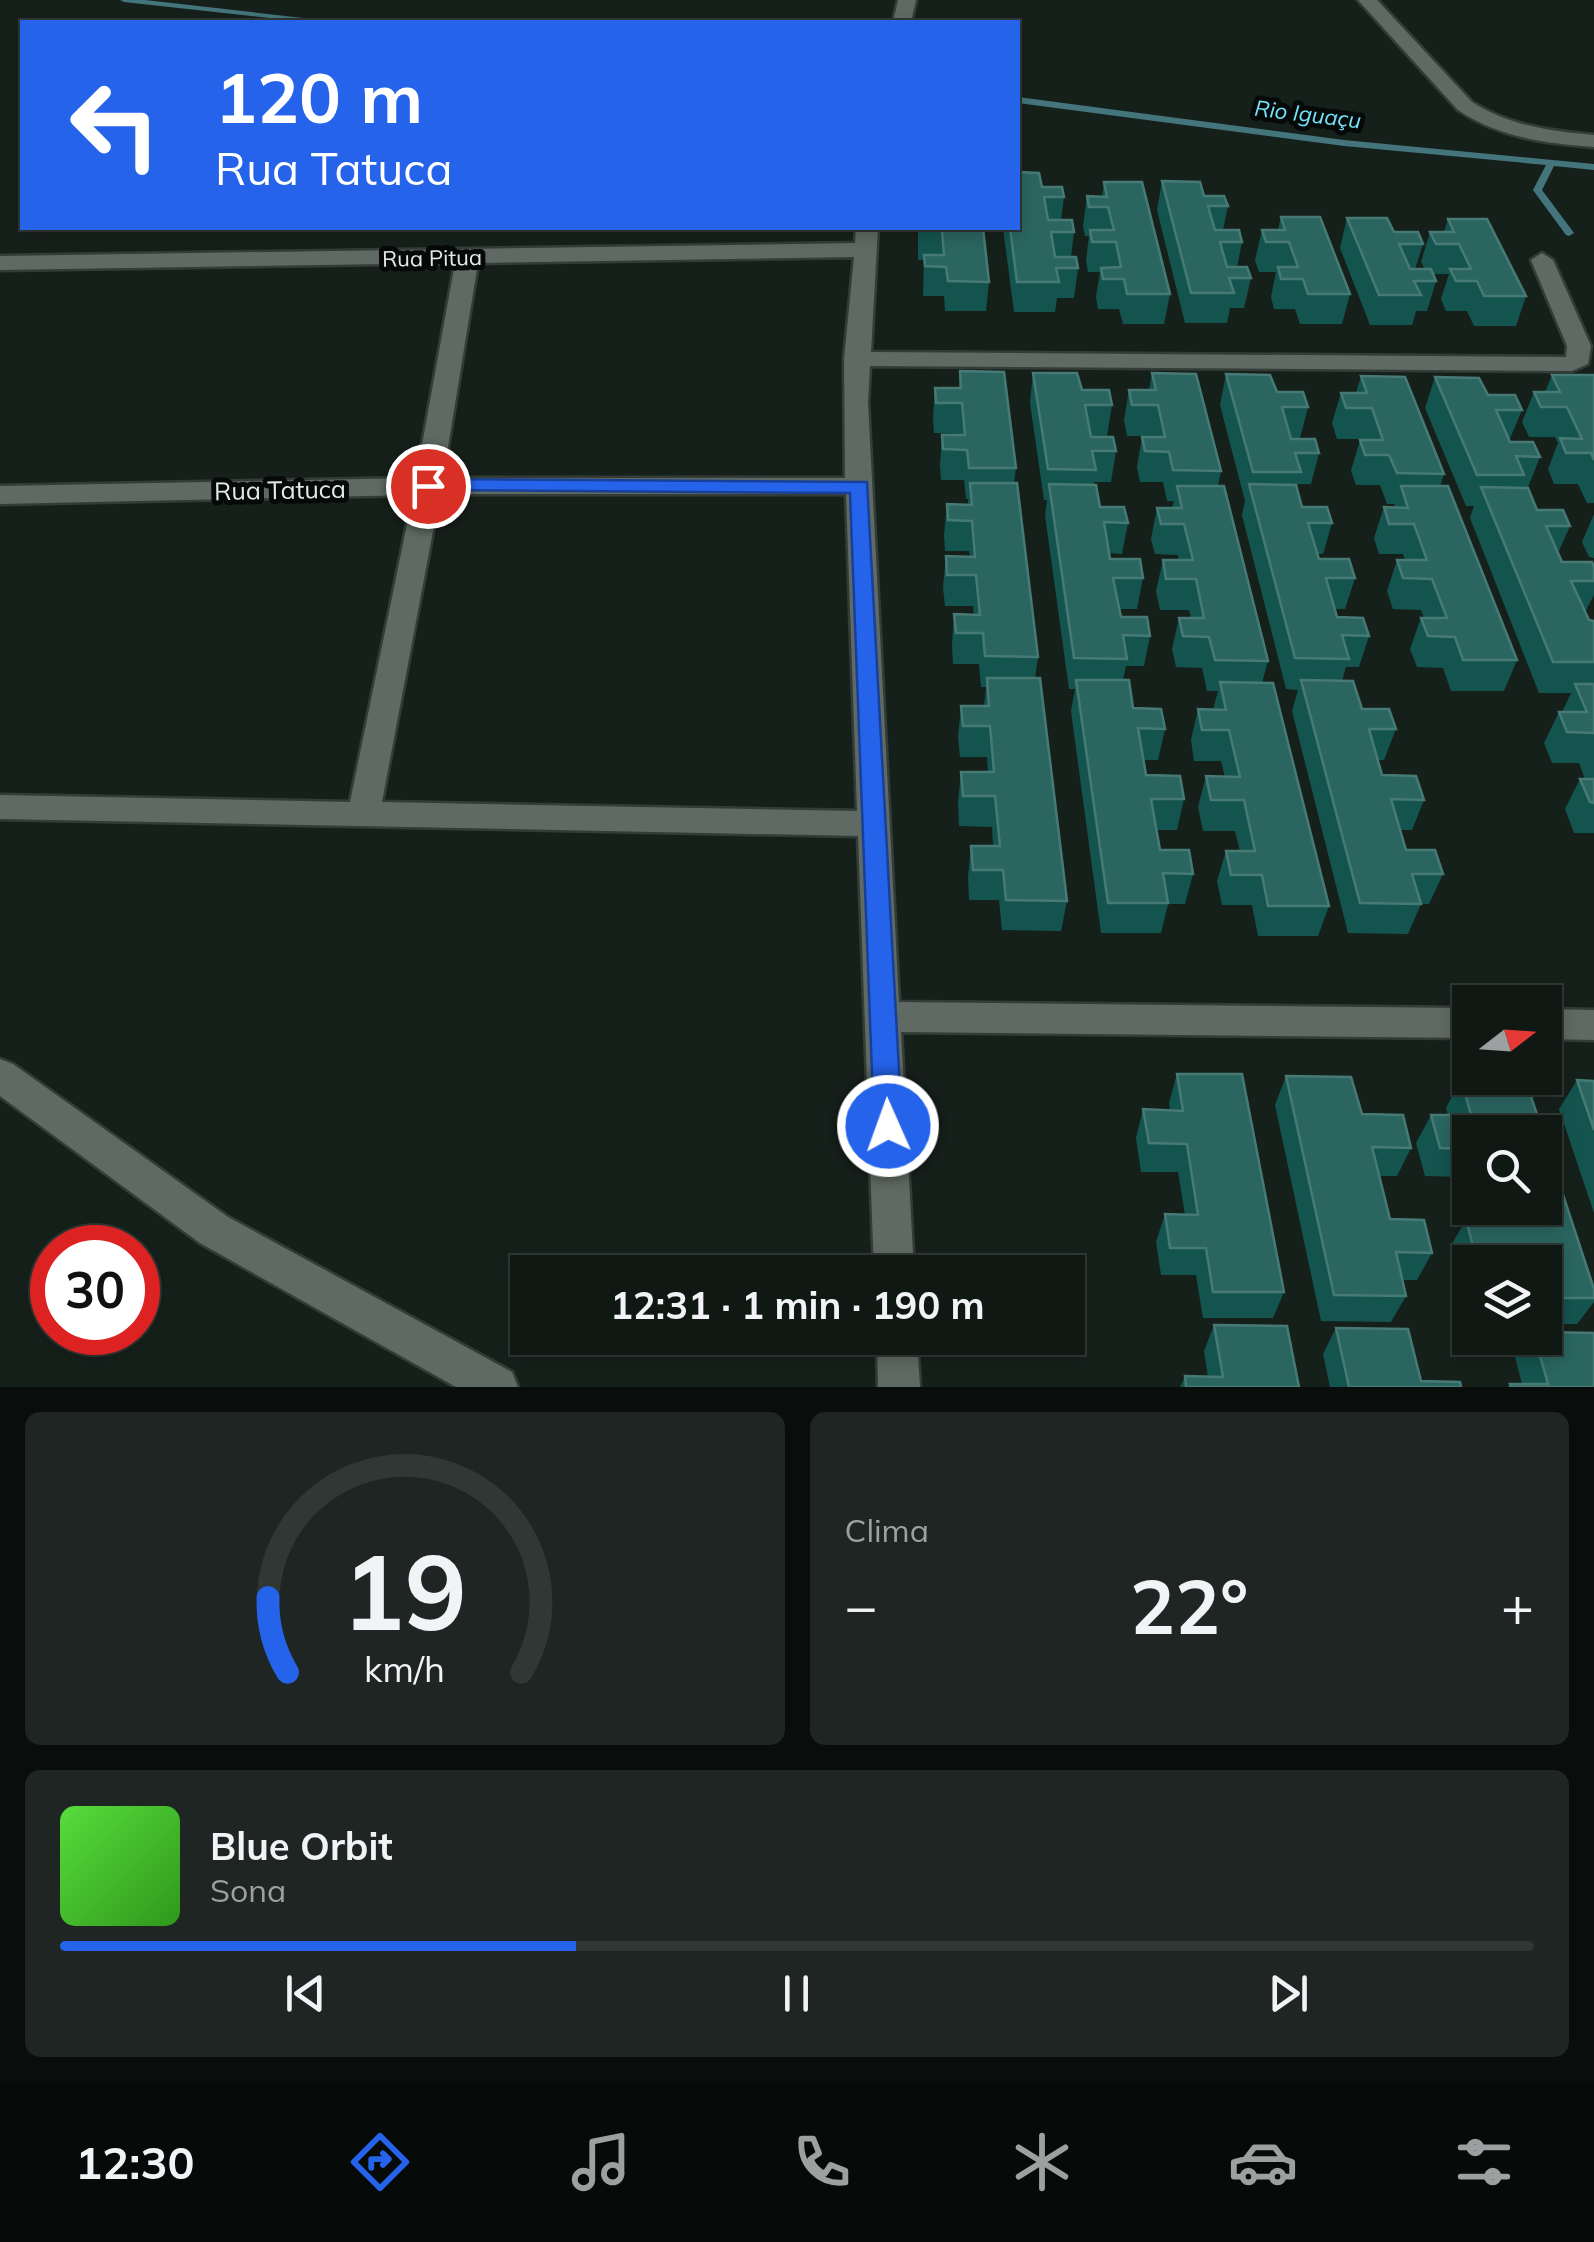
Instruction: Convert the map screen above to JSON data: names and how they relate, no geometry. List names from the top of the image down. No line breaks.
{"streets":{"street":["Rua Pitua","Rua Tatuca"]},"water":["Rio Iguaçu"],"north":"right","page":{"turn":["120 m","Rua Tatuca"],"limit":"30","trip":"12:31 · 1 min · 190 m","tile":"Clima","heat":["−","22°","+"],"song":["Blue Orbit","Sona"],"tabs":"12:30","gauge":["19","km/h"]}}
